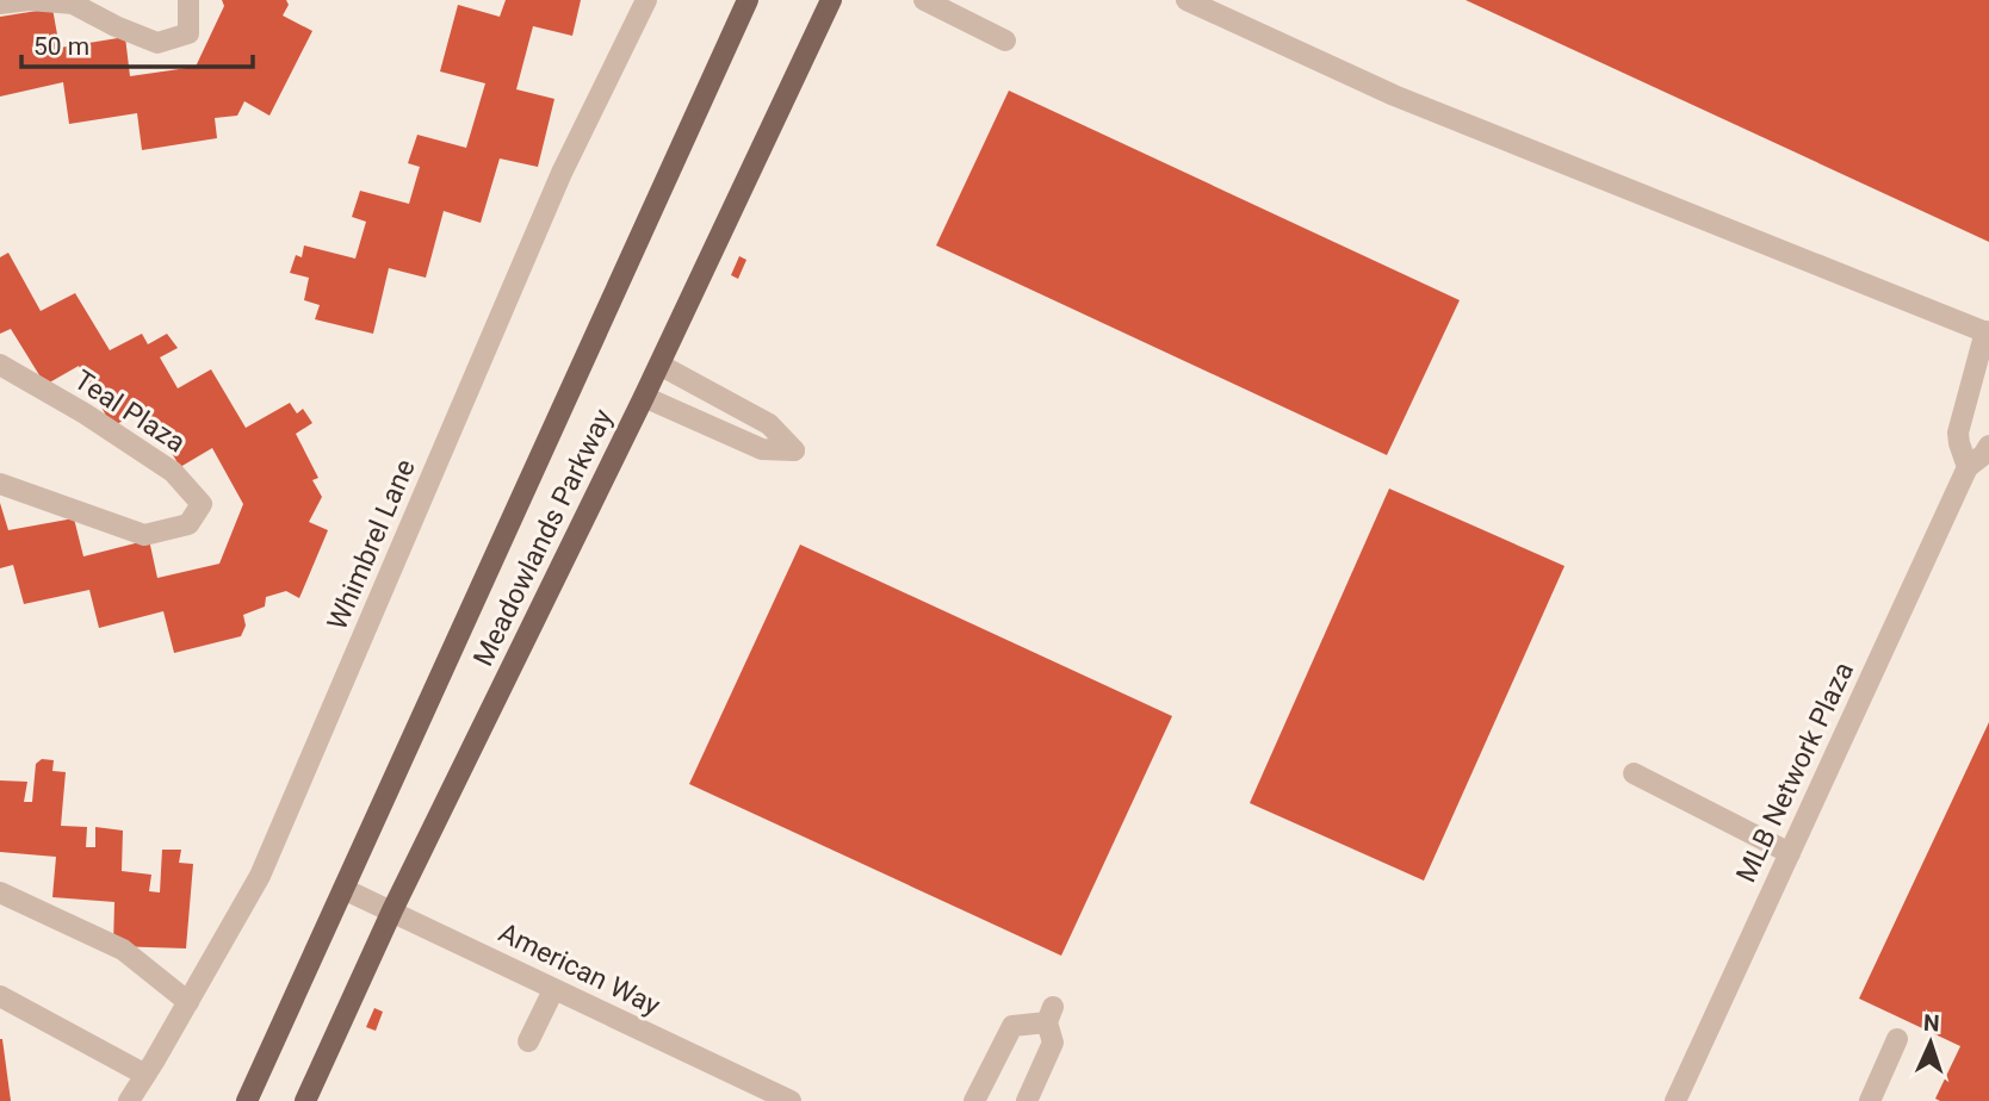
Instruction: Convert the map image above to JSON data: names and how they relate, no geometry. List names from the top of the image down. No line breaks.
{"streets":{"main road":["Meadowlands Parkway"],"street":["Teal Plaza","Whimbrel Lane","MLB Network Plaza","American Way"]},"crossings":[["Meadowlands Parkway","American Way"]],"scale_bar":"50 m","north":"top"}
